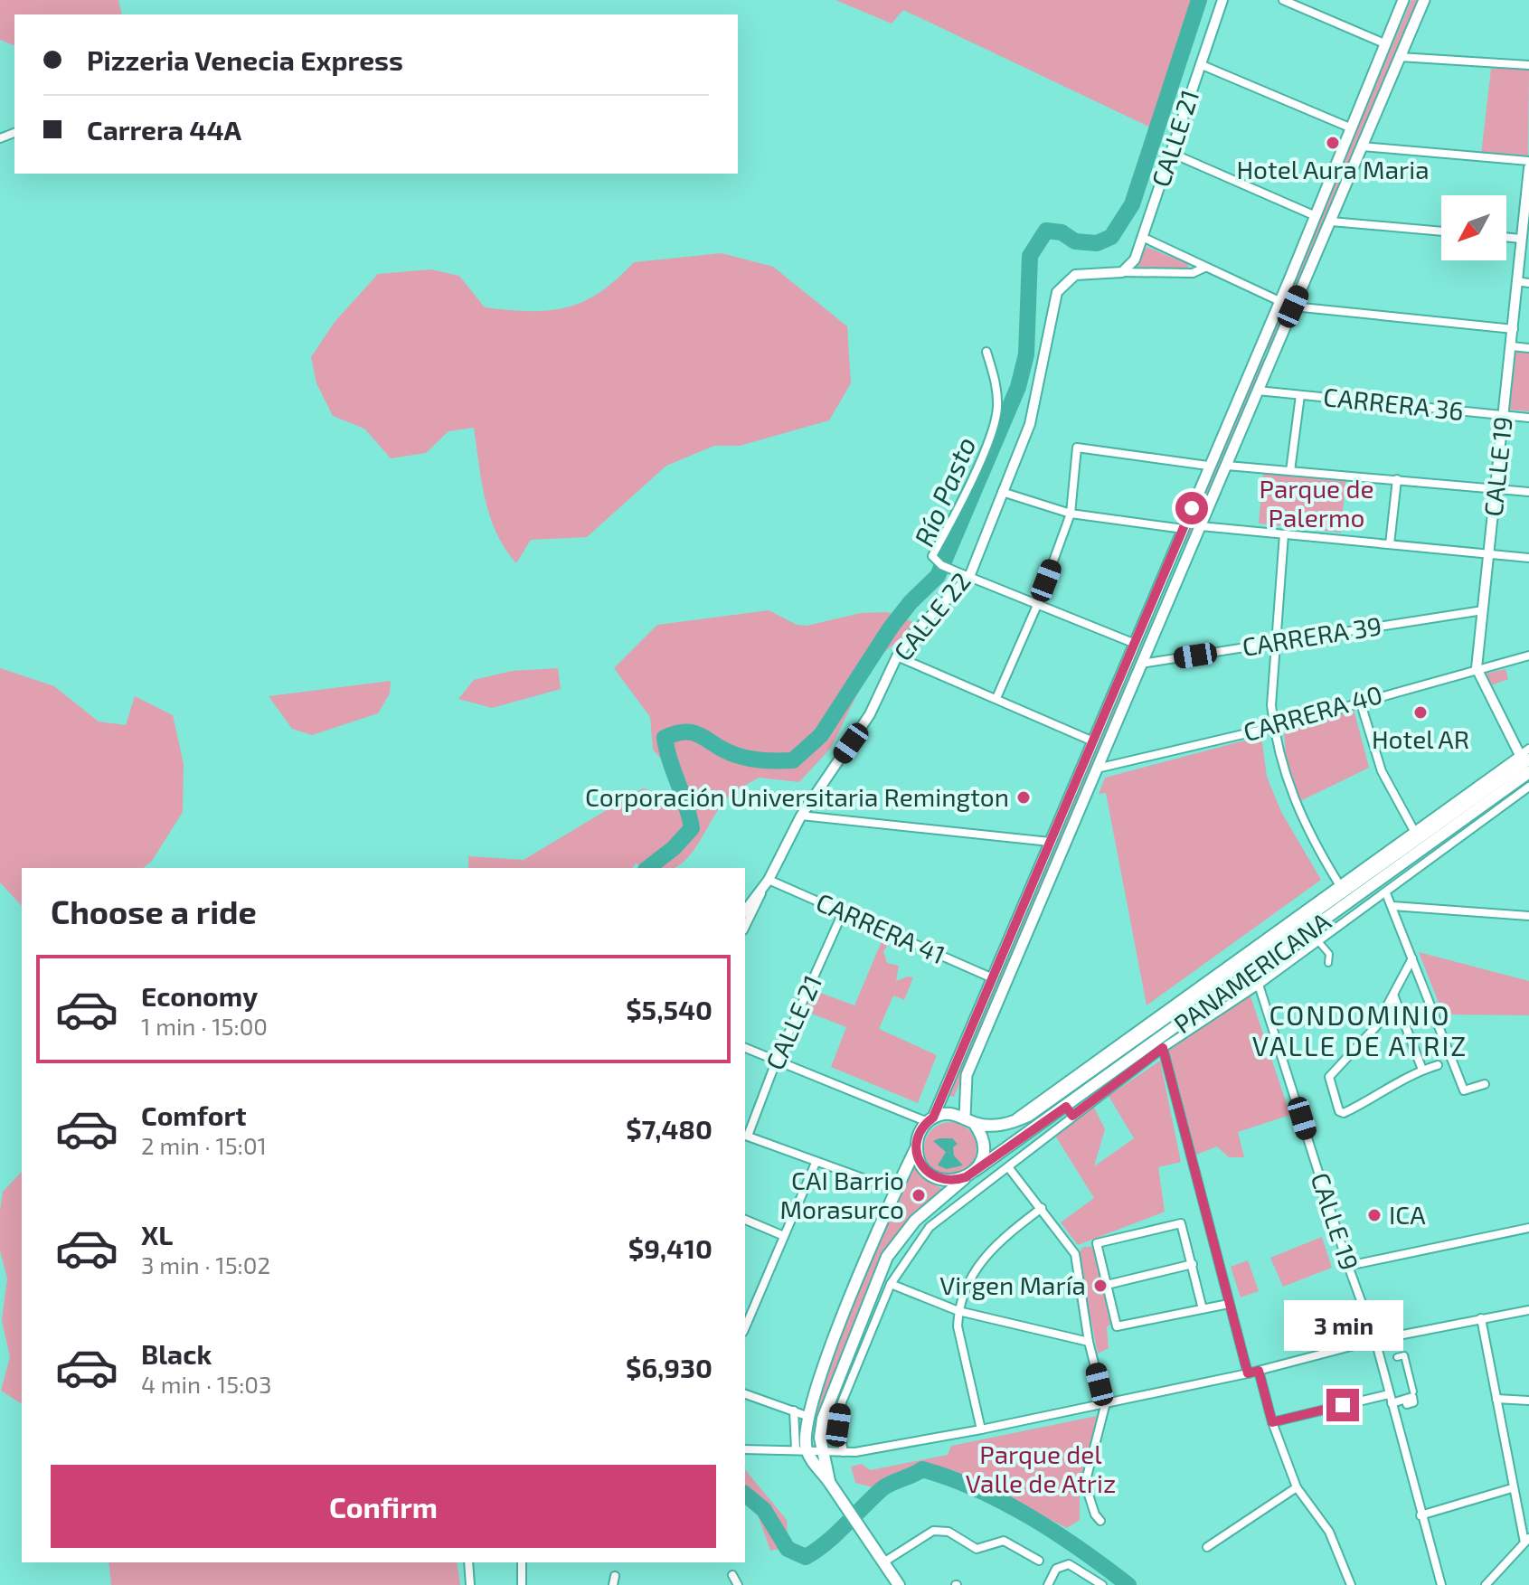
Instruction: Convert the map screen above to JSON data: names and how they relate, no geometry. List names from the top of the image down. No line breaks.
{"streets":{"main road":["PANAMERICANA"],"street":["CALLE 21","CARRERA 36","CALLE 19","CALLE 22","CARRERA 39","CARRERA 40","CARRERA 41"]},"crossings":[["CALLE 21","CALLE 22"],["CALLE 21","CARRERA 41"],["CARRERA 36","CALLE 19"],["CALLE 19","CARRERA 39"],["CALLE 19","CARRERA 40"],["CALLE 22","CARRERA 41"]],"districts":["CONDOMINIO VALLE DE ATRIZ"],"water":["Río Pasto"],"parks":["Parque de Palermo","Parque del Valle de Atriz"],"places":["Hotel Aura Maria","Hotel AR","Corporación Universitaria Remington","CAI Barrio Morasurco","ICA","Virgen María"],"north":"bottom left","page":{"banner":["Pizzeria Venecia Express","Carrera 44A"],"heading":"Choose a ride","list":[{"name":"Economy","note":"1 min · 15:00","value":"$5,540"},{"name":"Comfort","note":"2 min · 15:01","value":"$7,480"},{"name":"XL","note":"3 min · 15:02","value":"$9,410"},{"name":"Black","note":"4 min · 15:03","value":"$6,930"}],"bubble":"3 min","buttons":"Confirm"}}
